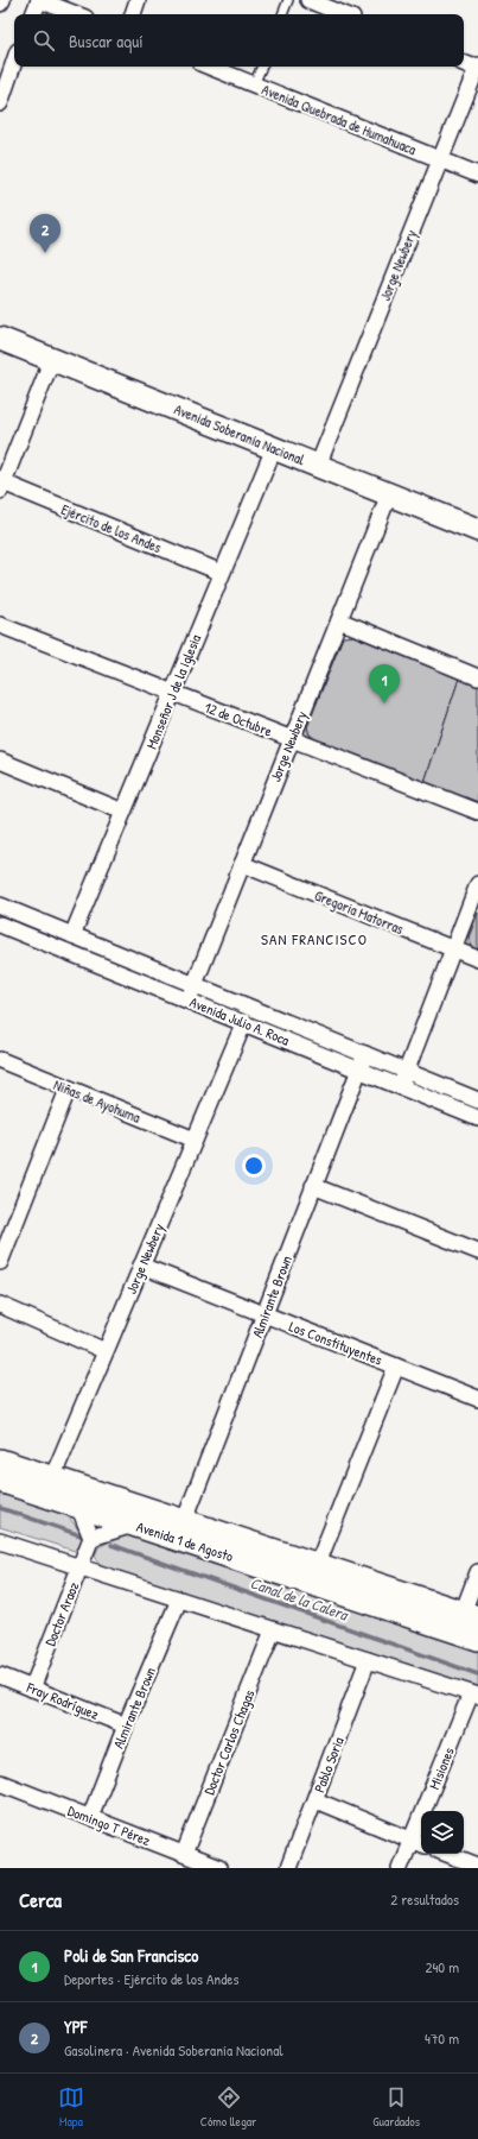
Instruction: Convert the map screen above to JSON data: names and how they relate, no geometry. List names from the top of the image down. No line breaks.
{"streets":{"street":["Avenida Quebrada de Humahuaca","Jorge Newbery","Avenida Soberanía Nacional","Ejército de los Andes","Monseñor J de la Iglesia","12 de Octubre","Gregoria Matorras","Avenida Julio A. Roca","Niñas de Ayohuma","Almirante Brown","Los Constituyentes","Avenida 1 de Agosto","Doctor Araoz","Fray Rodríguez","Doctor Carlos Chagas","Pablo Soria","Misiones","Domingo T Pérez"]},"crossings":[["Avenida Quebrada de Humahuaca","Jorge Newbery"],["Jorge Newbery","Avenida Soberanía Nacional"],["Jorge Newbery","12 de Octubre"],["Jorge Newbery","Gregoria Matorras"],["Jorge Newbery","Avenida Julio A. Roca"],["Jorge Newbery","Niñas de Ayohuma"],["Jorge Newbery","Los Constituyentes"],["Jorge Newbery","Avenida 1 de Agosto"],["Avenida Soberanía Nacional","Monseñor J de la Iglesia"],["Ejército de los Andes","Monseñor J de la Iglesia"],["Monseñor J de la Iglesia","12 de Octubre"],["Monseñor J de la Iglesia","Avenida Julio A. Roca"],["Avenida Julio A. Roca","Almirante Brown"],["Almirante Brown","Los Constituyentes"],["Almirante Brown","Avenida 1 de Agosto"],["Almirante Brown","Fray Rodríguez"],["Almirante Brown","Domingo T Pérez"],["Doctor Araoz","Fray Rodríguez"],["Doctor Carlos Chagas","Domingo T Pérez"]],"districts":["SAN FRANCISCO"],"water":["Canal de la Calera"],"page":{"search":"Buscar aquí","pins":["2","1"],"heading":["Cerca","2 resultados"],"list":[{"mark":"1","name":"Poli de San Francisco","note":"Deportes · Ejército de los Andes","value":"240 m"},{"mark":"2","name":"YPF","note":"Gasolinera · Avenida Soberanía Nacional","value":"470 m"}],"nav":["Mapa","Cómo llegar","Guardados"]}}
